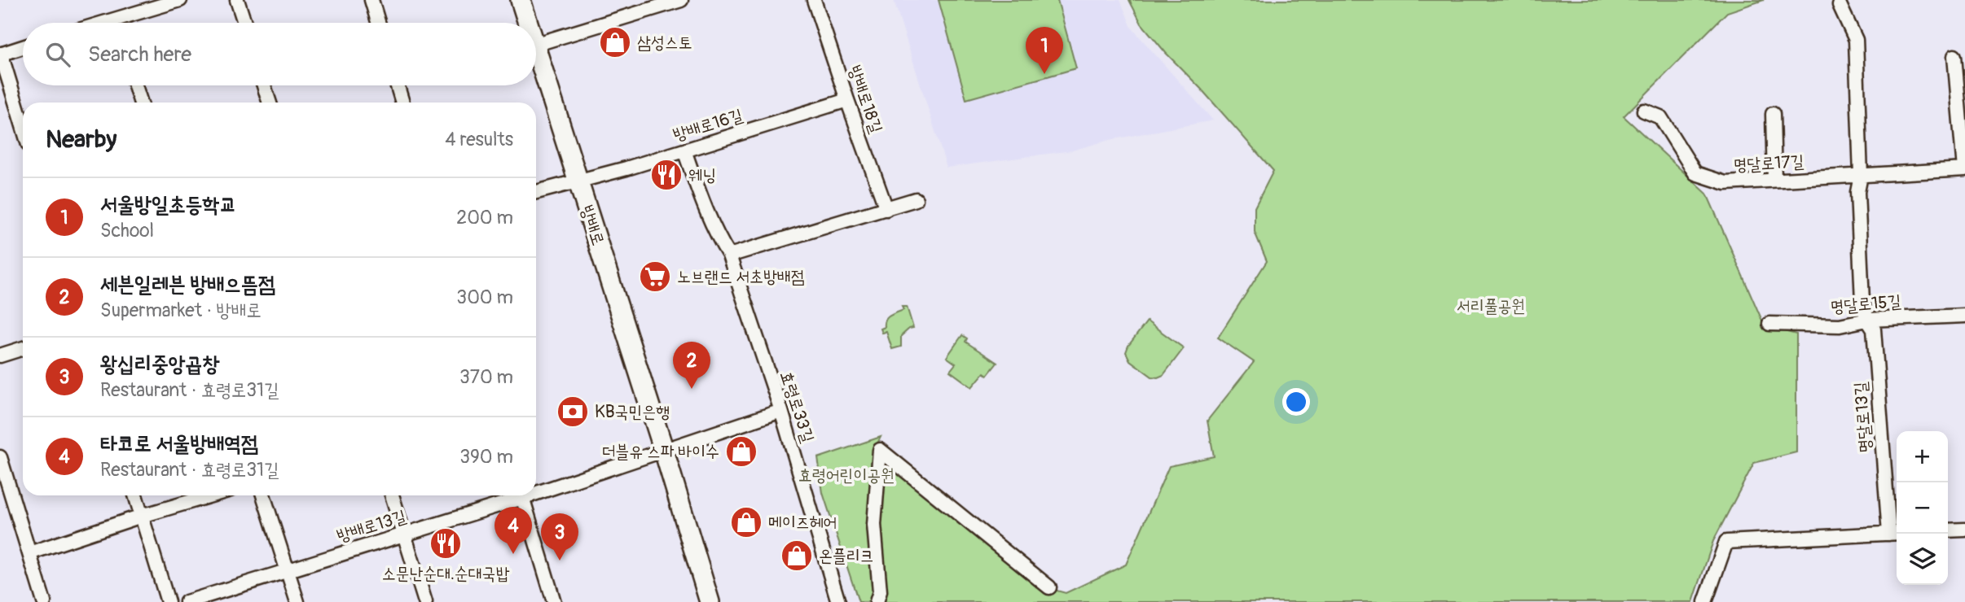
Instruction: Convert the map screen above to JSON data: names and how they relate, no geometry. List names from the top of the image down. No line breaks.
{"streets":{"main road":["방배로"],"street":["방배로18길","방배로16길","명달로17길","명달로15길","효령로33길","명달로13길","방배로13길"]},"crossings":[["방배로18길","방배로16길"],["방배로16길","방배로"],["방배로16길","효령로33길"],["명달로17길","명달로15길"],["방배로","방배로13길"],["명달로15길","명달로13길"]],"parks":["서리풀공원","효령어린이공원"],"places":{"shop":["삼성스토","더블유 스파 바이수","메이즈헤어","온플리크"],"restaurant":["웨닝","소문난순대.순대국밥"],"supermarket":["노브랜드 서초방배점"],"bank":["KB국민은행"]},"page":{"search":"Search here","pins":["1","2","4","3"],"heading":["Nearby","4 results"],"list":[{"mark":"1","name":"서울방일초등학교","note":"School","value":"200 m"},{"mark":"2","name":"세븐일레븐 방배으뜸점","note":"Supermarket · 방배로","value":"300 m"},{"mark":"3","name":"왕십리중앙곱창","note":"Restaurant · 효령로31길","value":"370 m"},{"mark":"4","name":"타코로 서울방배역점","note":"Restaurant · 효령로31길","value":"390 m"}],"map_buttons":["+","−"]}}
